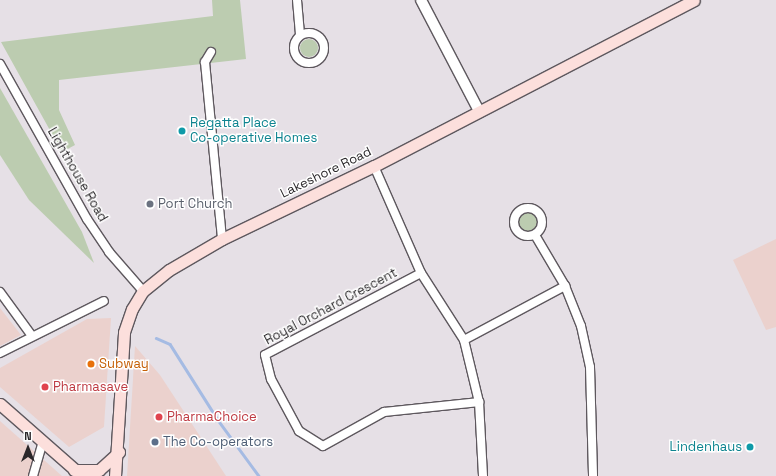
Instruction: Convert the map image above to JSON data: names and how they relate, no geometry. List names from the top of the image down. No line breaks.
{"streets":{"main road":["Lakeshore Road"],"street":["Lighthouse Road","Royal Orchard Crescent"]},"crossings":[["Lakeshore Road","Lighthouse Road"]],"places":["Regatta Place Co-operative Homes","Port Church","Subway","Pharmasave","PharmaChoice","The Co-operators","Lindenhaus"],"north":"top"}
